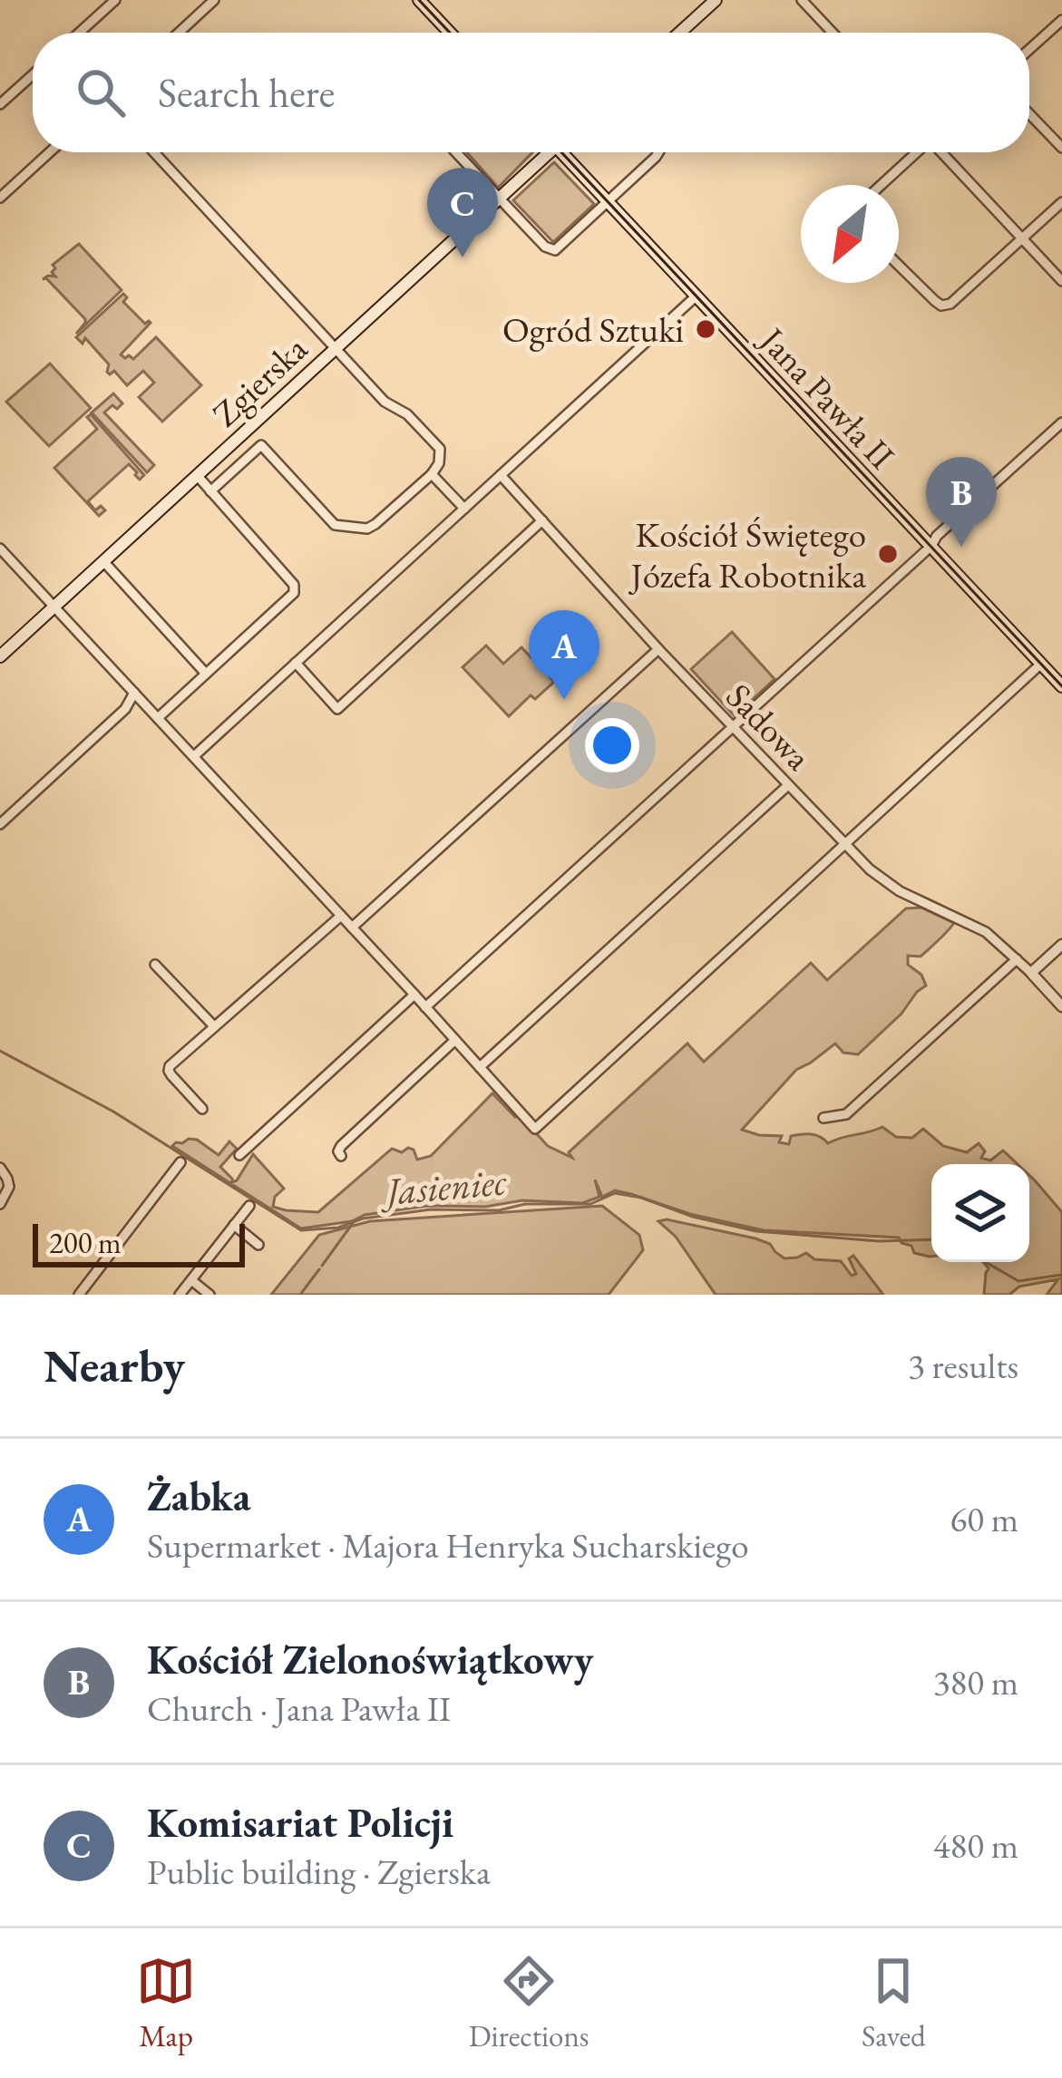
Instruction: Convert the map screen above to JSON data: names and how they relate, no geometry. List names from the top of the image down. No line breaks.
{"streets":{"main road":["Zgierska","Jana Pawła II"],"street":["Sadowa"]},"water":["Jasieniec"],"places":["Ogród Sztuki","Kościół Świętego Józefa Robotnika"],"scale_bar":"200 m","north":"bottom left","page":{"search":"Search here","pins":["C","B","A"],"scale":"200 m","heading":["Nearby","3 results"],"list":[{"mark":"A","name":"Żabka","note":"Supermarket · Majora Henryka Sucharskiego","value":"60 m"},{"mark":"B","name":"Kościół Zielonoświątkowy","note":"Church · Jana Pawła II","value":"380 m"},{"mark":"C","name":"Komisariat Policji","note":"Public building · Zgierska","value":"480 m"}],"nav":["Map","Directions","Saved"]}}
